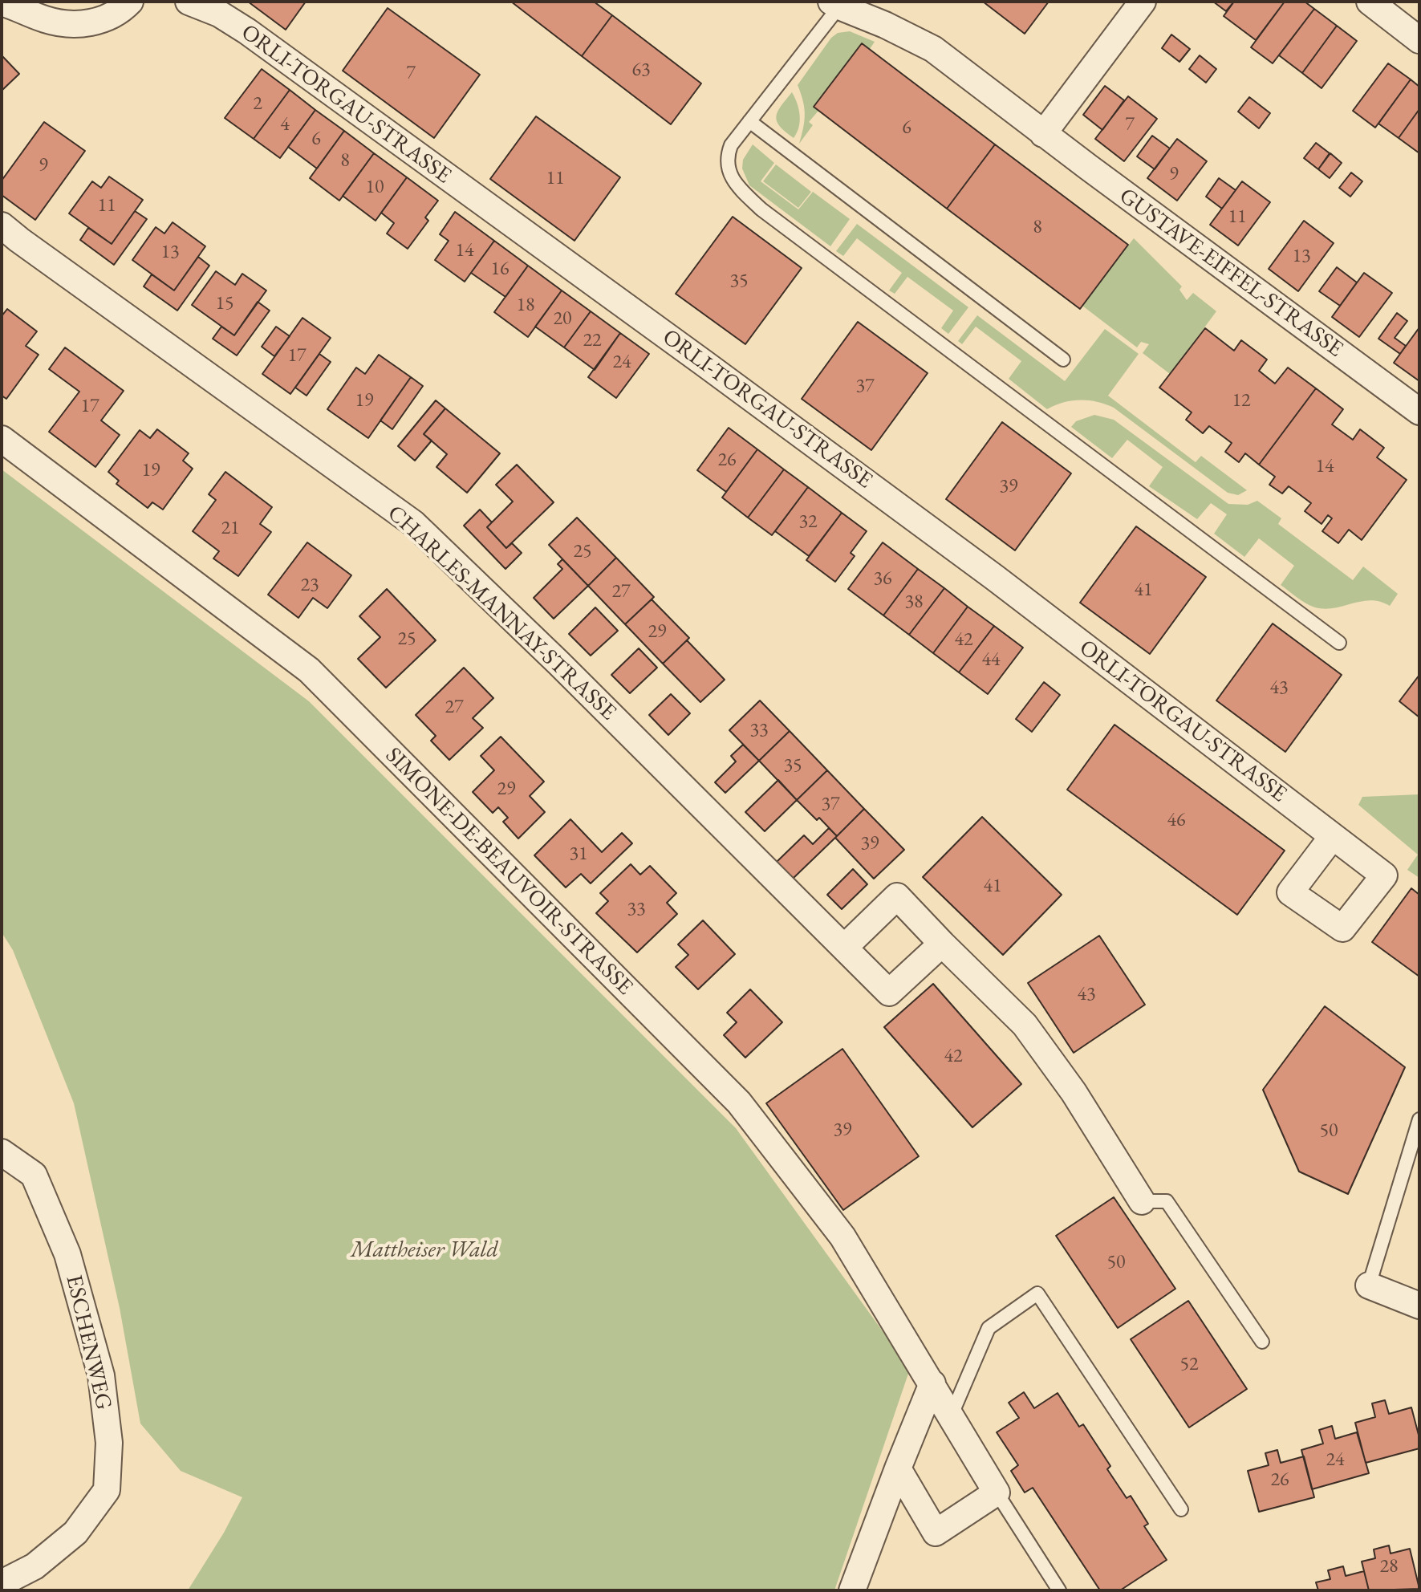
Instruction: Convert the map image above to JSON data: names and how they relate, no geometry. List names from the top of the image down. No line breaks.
{"streets":{"street":["ORLI-TORGAU-STRASSE","GUSTAVE-EIFFEL-STRASSE","CHARLES-MANNAY-STRASSE","SIMONE-DE-BEAUVOIR-STRASSE","ESCHENWEG"]},"parks":["Mattheiser Wald"],"house_numbers":["63","7","2","4","7","6","6","8","9","9","11","10","11","11","8","14","13","13","16","35","15","18","20","22","17","24","37","19","12","17","26","14","19","39","32","21","25","36","23","41","27","38","29","25","42","44","43","27","33","35","29","37","46","39","31","41","33","43","42","39","50","50","52","24","26","28"]}
